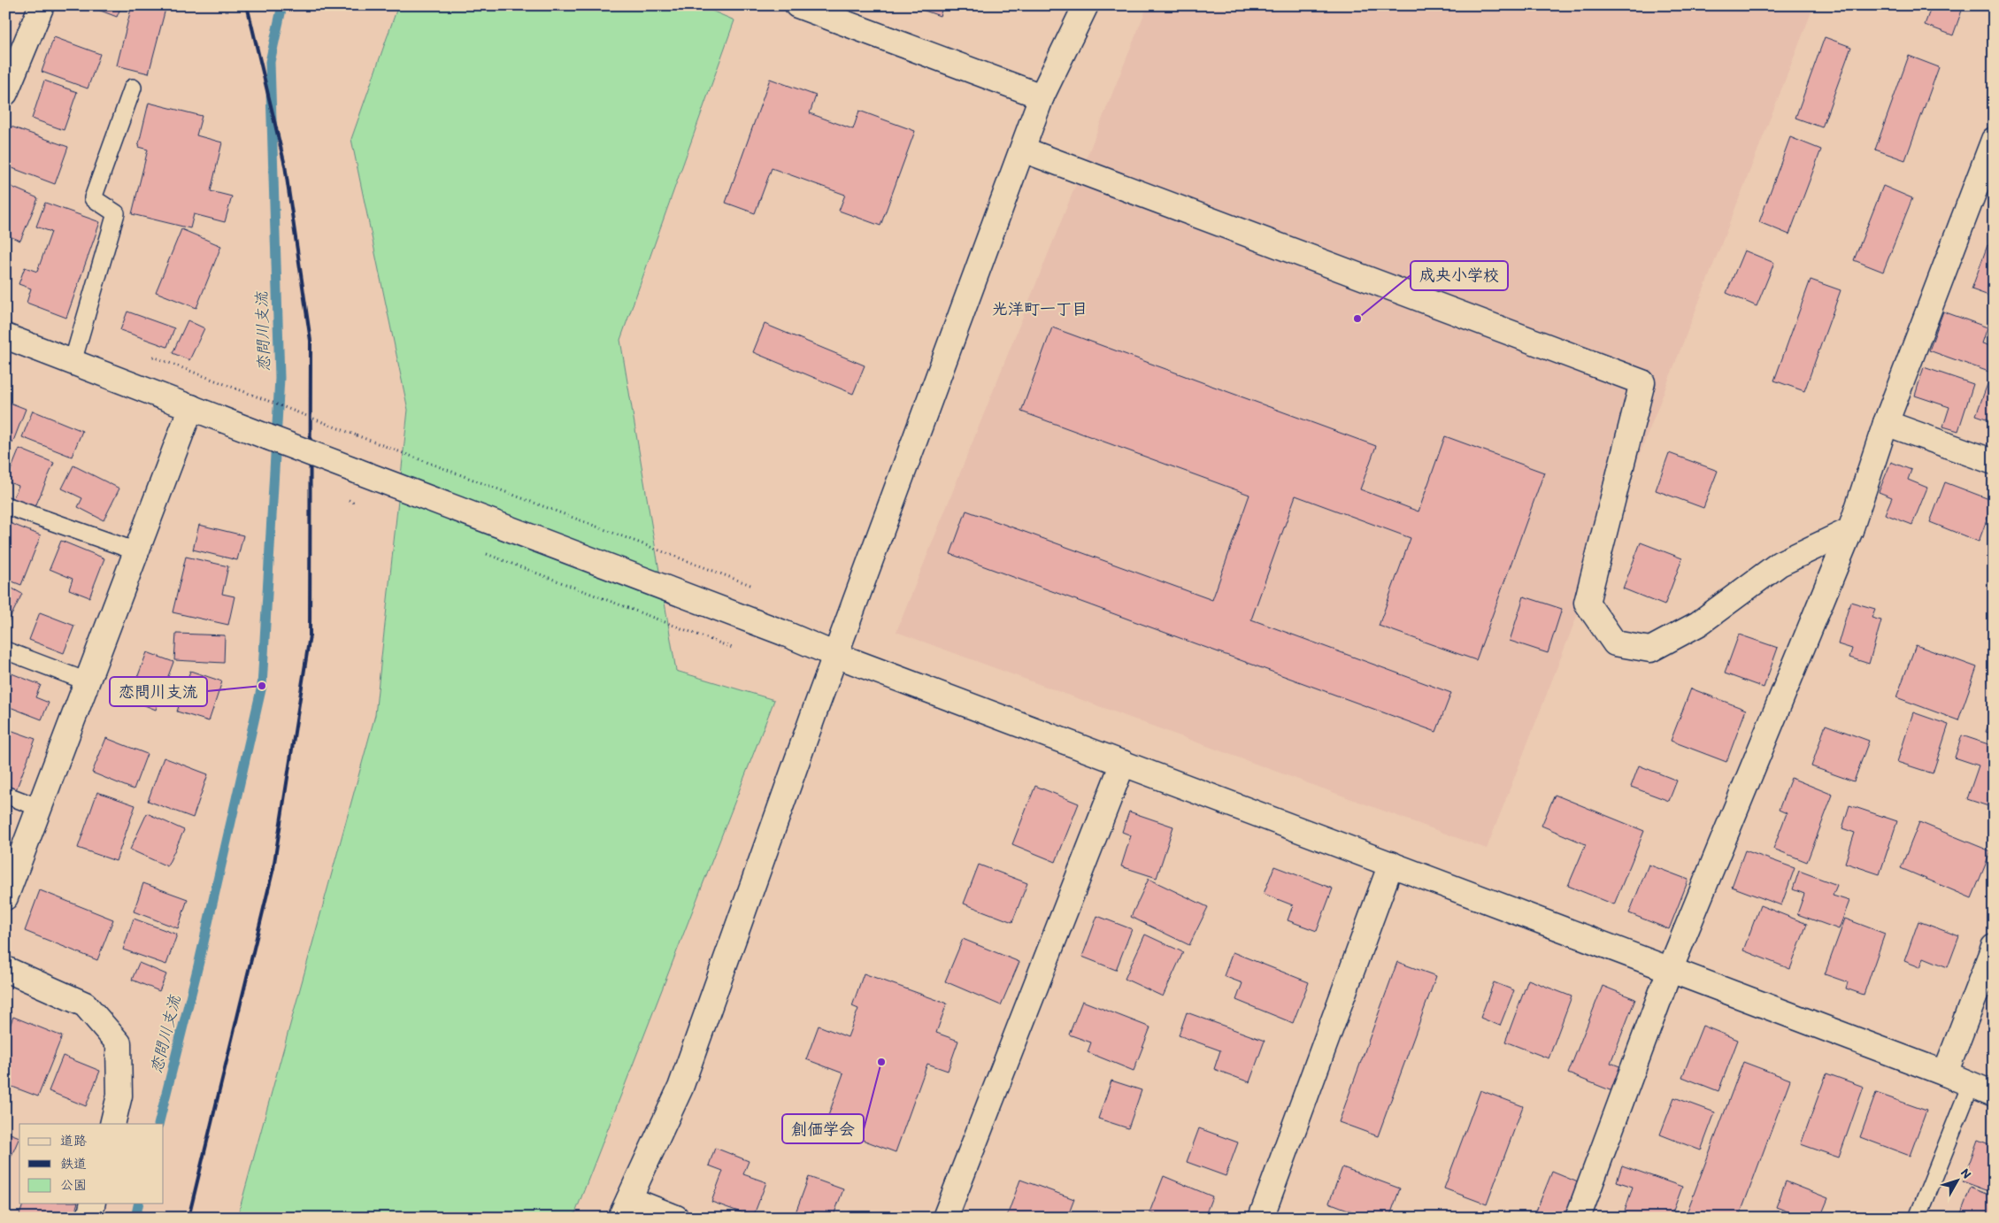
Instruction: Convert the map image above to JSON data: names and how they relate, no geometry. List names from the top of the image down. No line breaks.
{"districts":["光洋町一丁目"],"water":["恋問川支流"],"places":["成央小学校","恋問川支流","創価学会"],"legend":["道路","鉄道","公園"],"north":"top right"}
